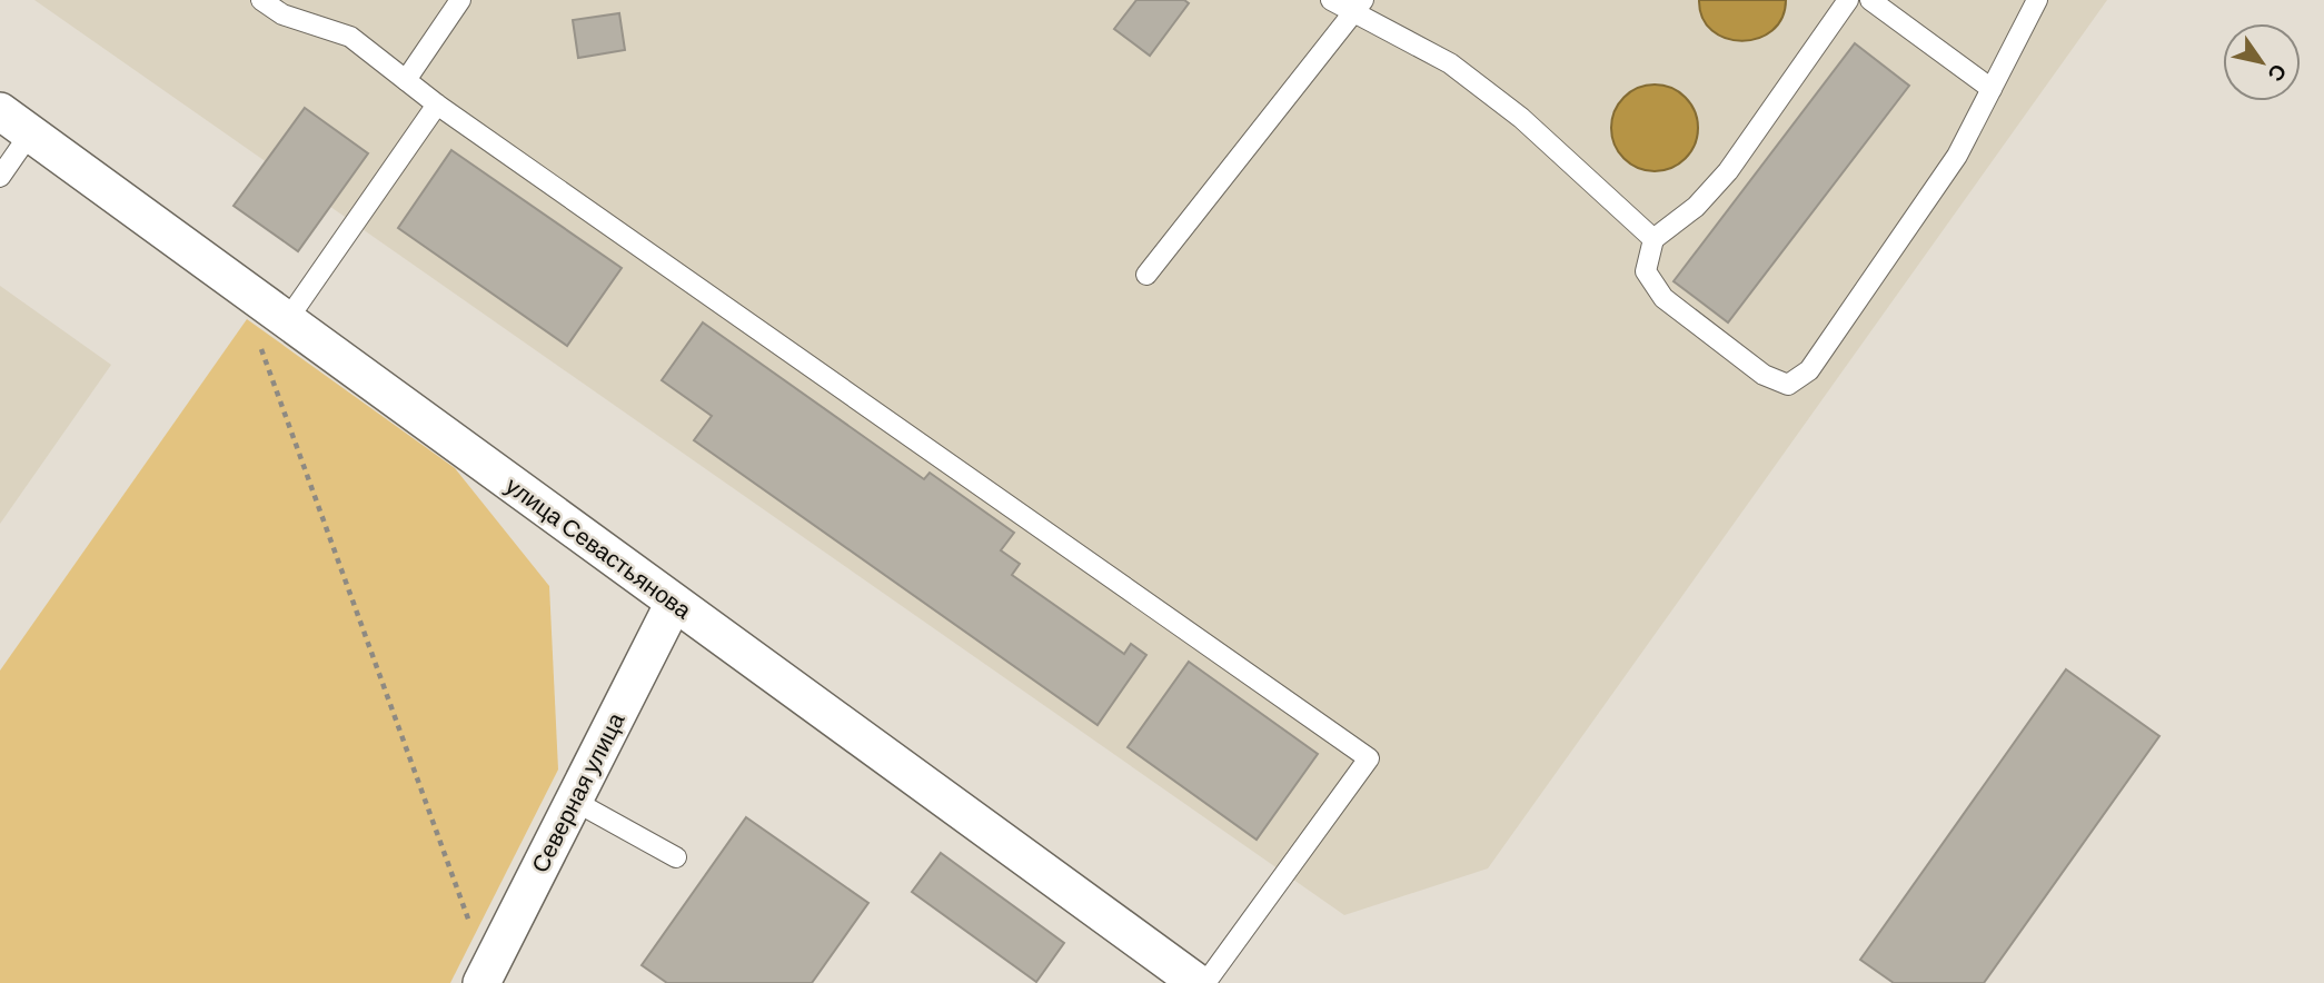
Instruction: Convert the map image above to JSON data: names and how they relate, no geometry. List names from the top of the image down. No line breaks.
{"streets":{"street":["улица Севастьянова","Северная улица"]},"crossings":[["улица Севастьянова","Северная улица"]],"north":"bottom right"}
